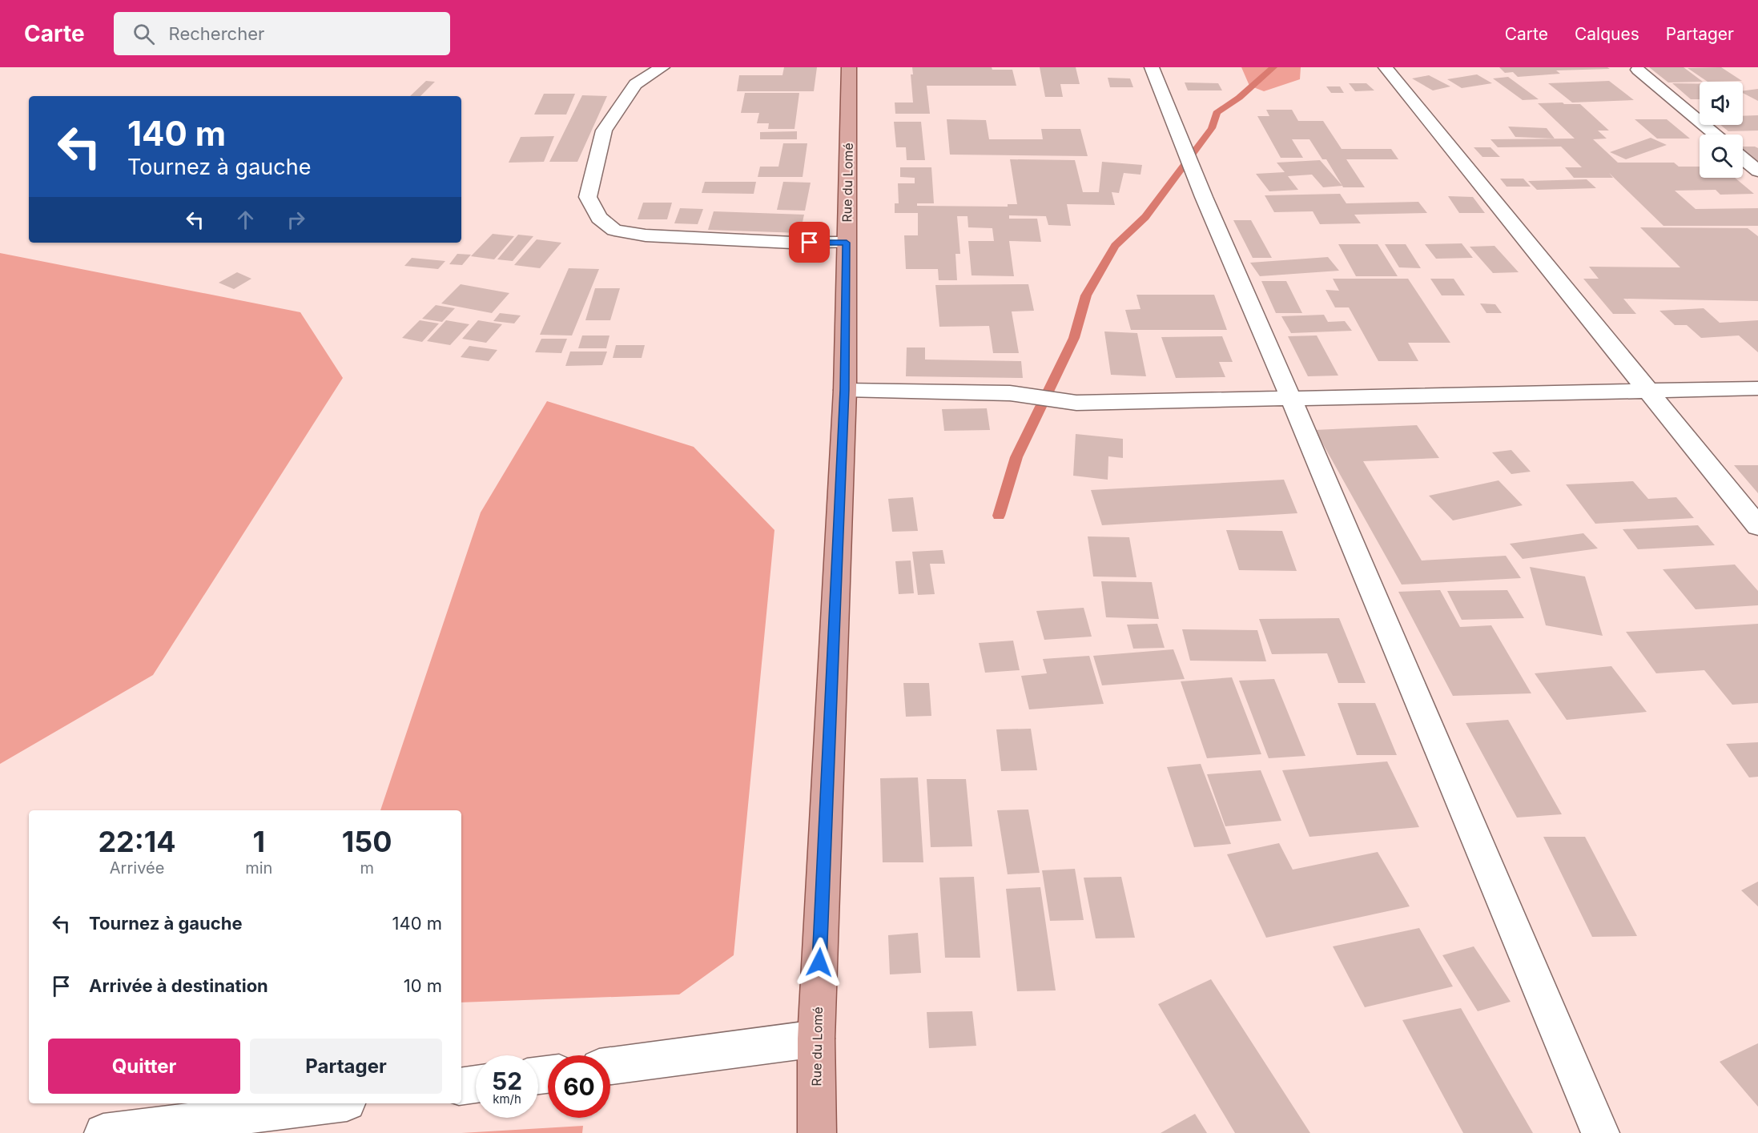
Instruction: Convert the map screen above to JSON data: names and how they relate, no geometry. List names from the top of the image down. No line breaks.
{"streets":{"main road":["Rue du Lomé"]},"page":{"header":"Carte","search":"Rechercher","nav":["Carte","Calques","Partager"],"turn":["140 m","Tournez à gauche"],"eta":["22:14","Arrivée","1","min","150","m"],"list":[{"name":"Tournez à gauche","value":"140 m"},{"name":"Arrivée à destination","value":"10 m"}],"buttons":["Quitter","Partager"],"speed":"52 km/h","limit":"60"}}
